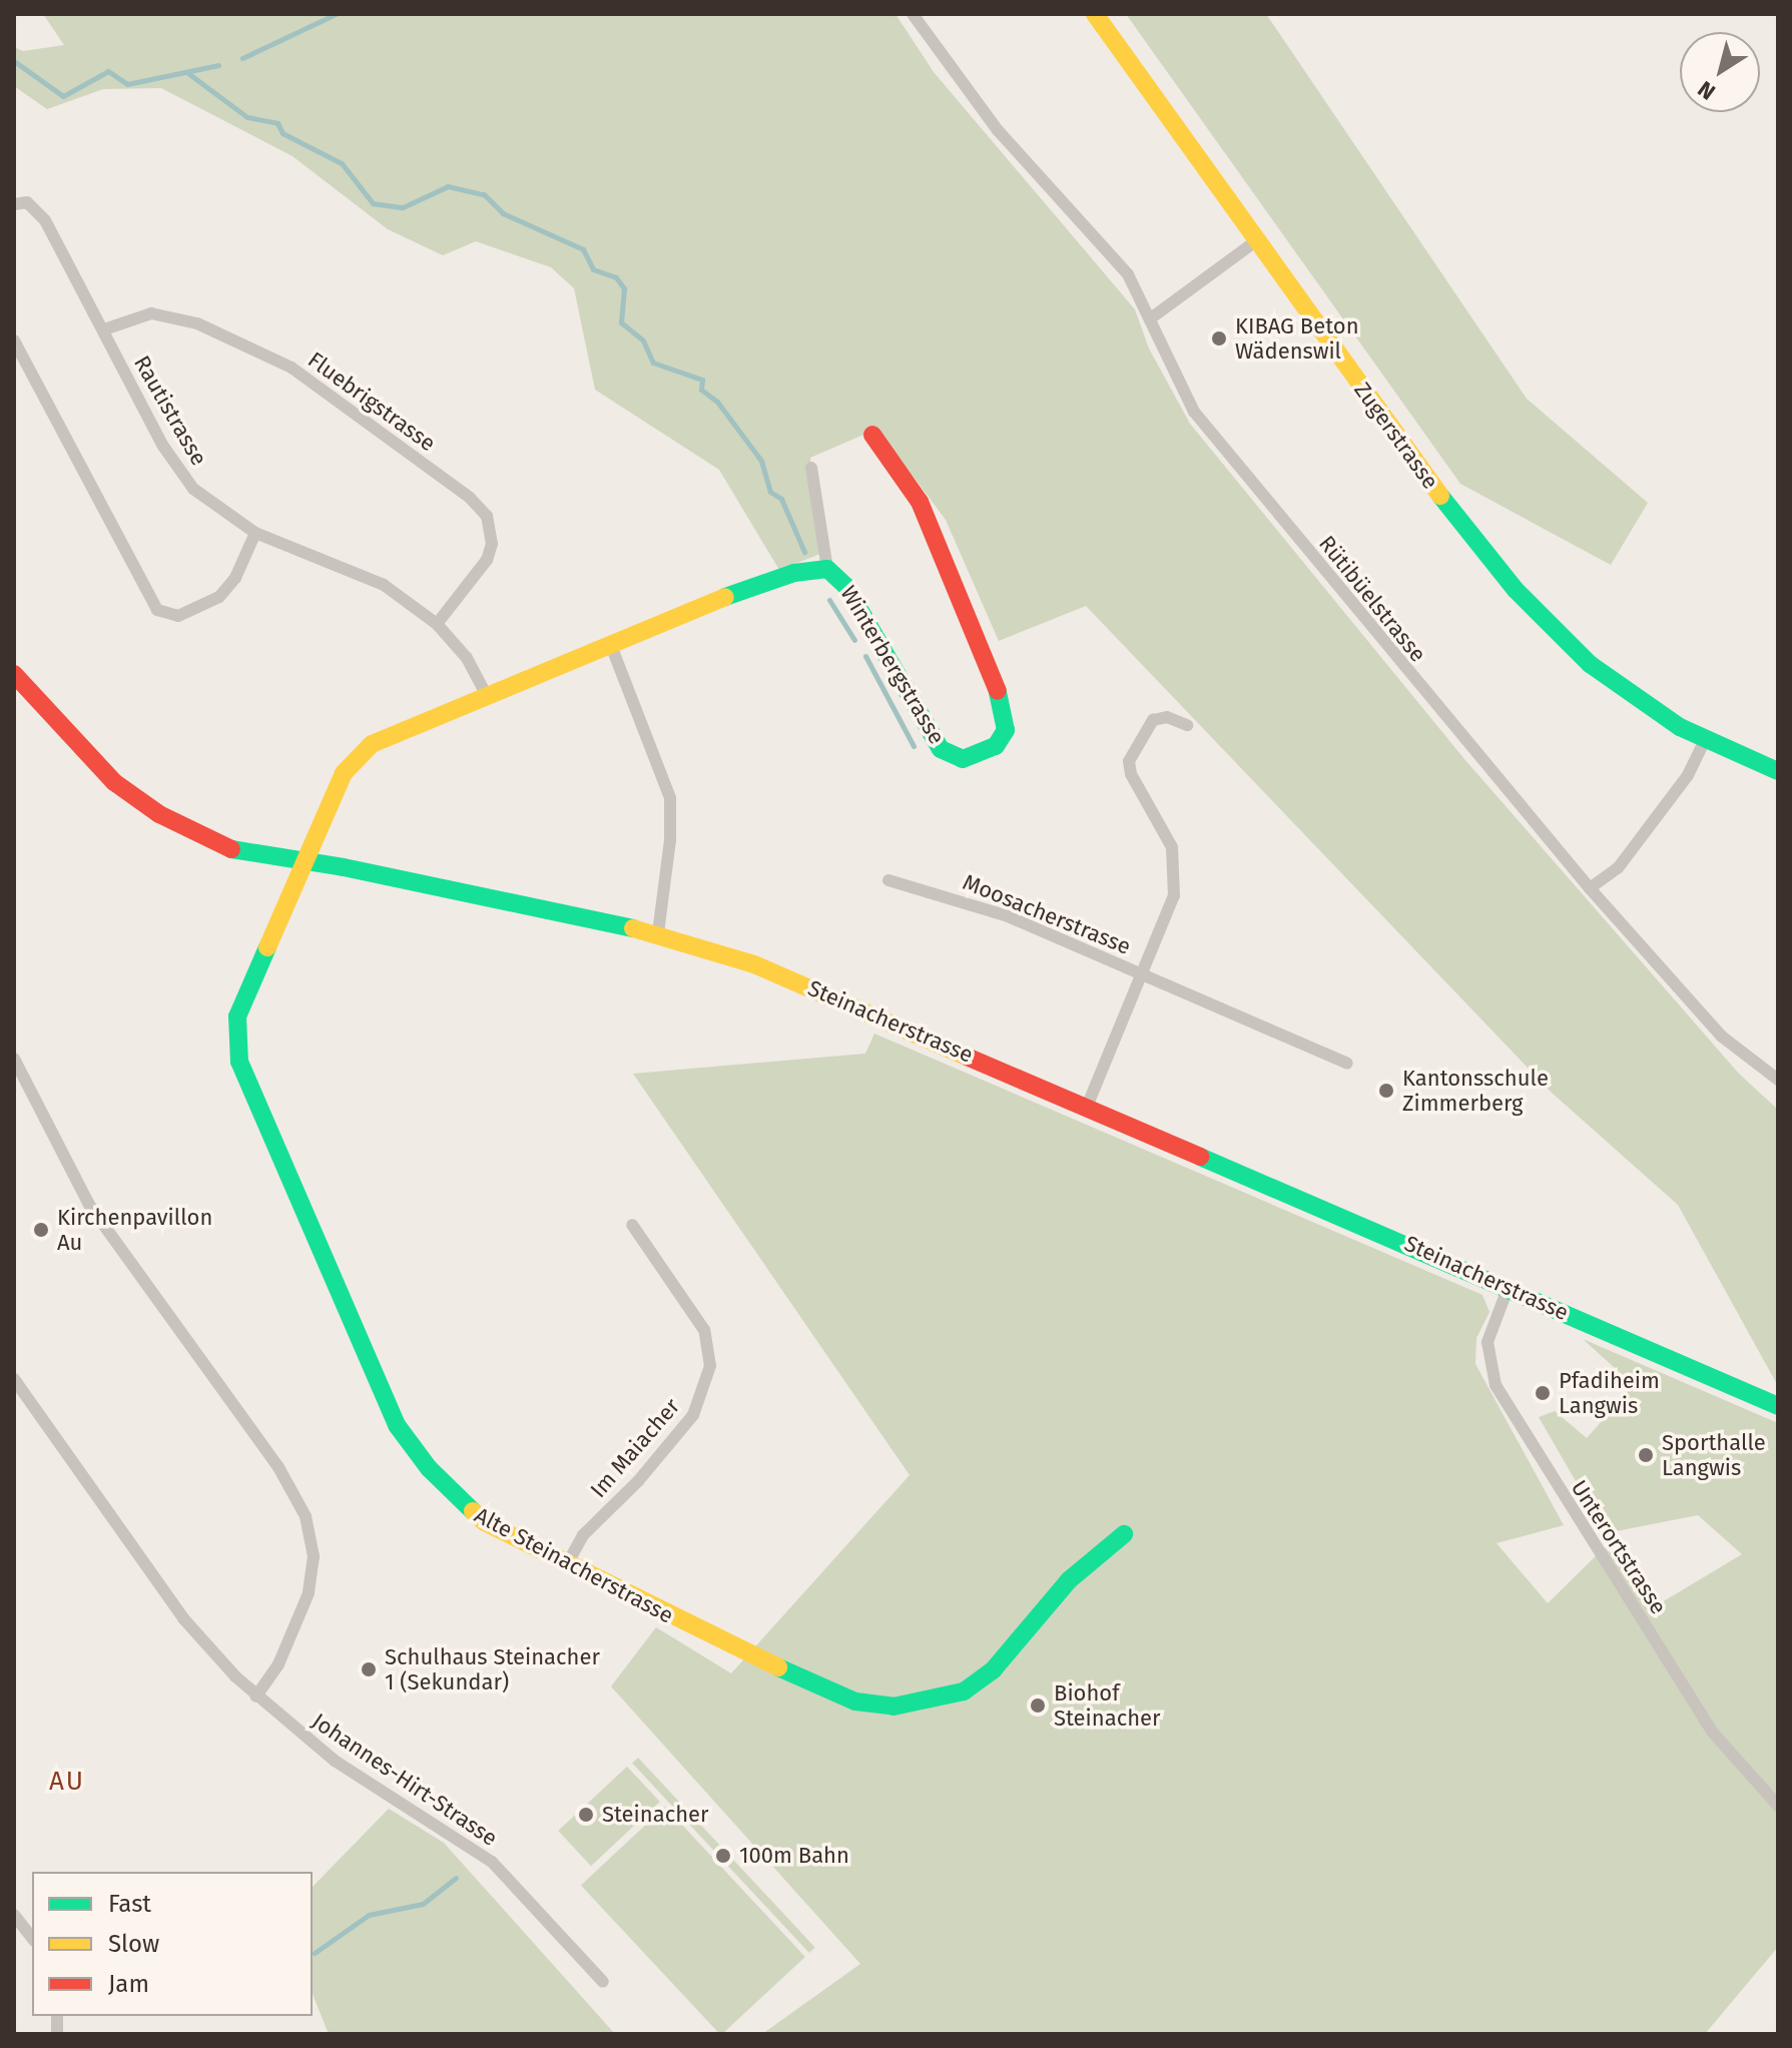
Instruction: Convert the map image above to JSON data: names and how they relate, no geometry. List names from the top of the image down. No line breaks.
{"streets":{"street":["Fluebrigstrasse","Rautistrasse","Zugerstrasse","Rütibüelstrasse","Winterbergstrasse","Moosacherstrasse","Steinacherstrasse","Im Maiacher","Unterortstrasse","Alte Steinacherstrasse","Johannes-Hirt-Strasse"]},"crossings":[["Fluebrigstrasse","Rautistrasse"],["Rautistrasse","Winterbergstrasse"],["Winterbergstrasse","Steinacherstrasse"],["Winterbergstrasse","Alte Steinacherstrasse"],["Moosacherstrasse","Steinacherstrasse"],["Steinacherstrasse","Unterortstrasse"],["Steinacherstrasse","Alte Steinacherstrasse"],["Im Maiacher","Alte Steinacherstrasse"]],"districts":["AU"],"places":["KIBAG Beton Wädenswil","Kantonsschule Zimmerberg","Kirchenpavillon Au","Pfadiheim Langwis","Sporthalle Langwis","Schulhaus Steinacher 1 (Sekundar)","Biohof Steinacher","Steinacher","100m Bahn"],"legend":["Fast","Slow","Jam"],"north":"bottom left"}
